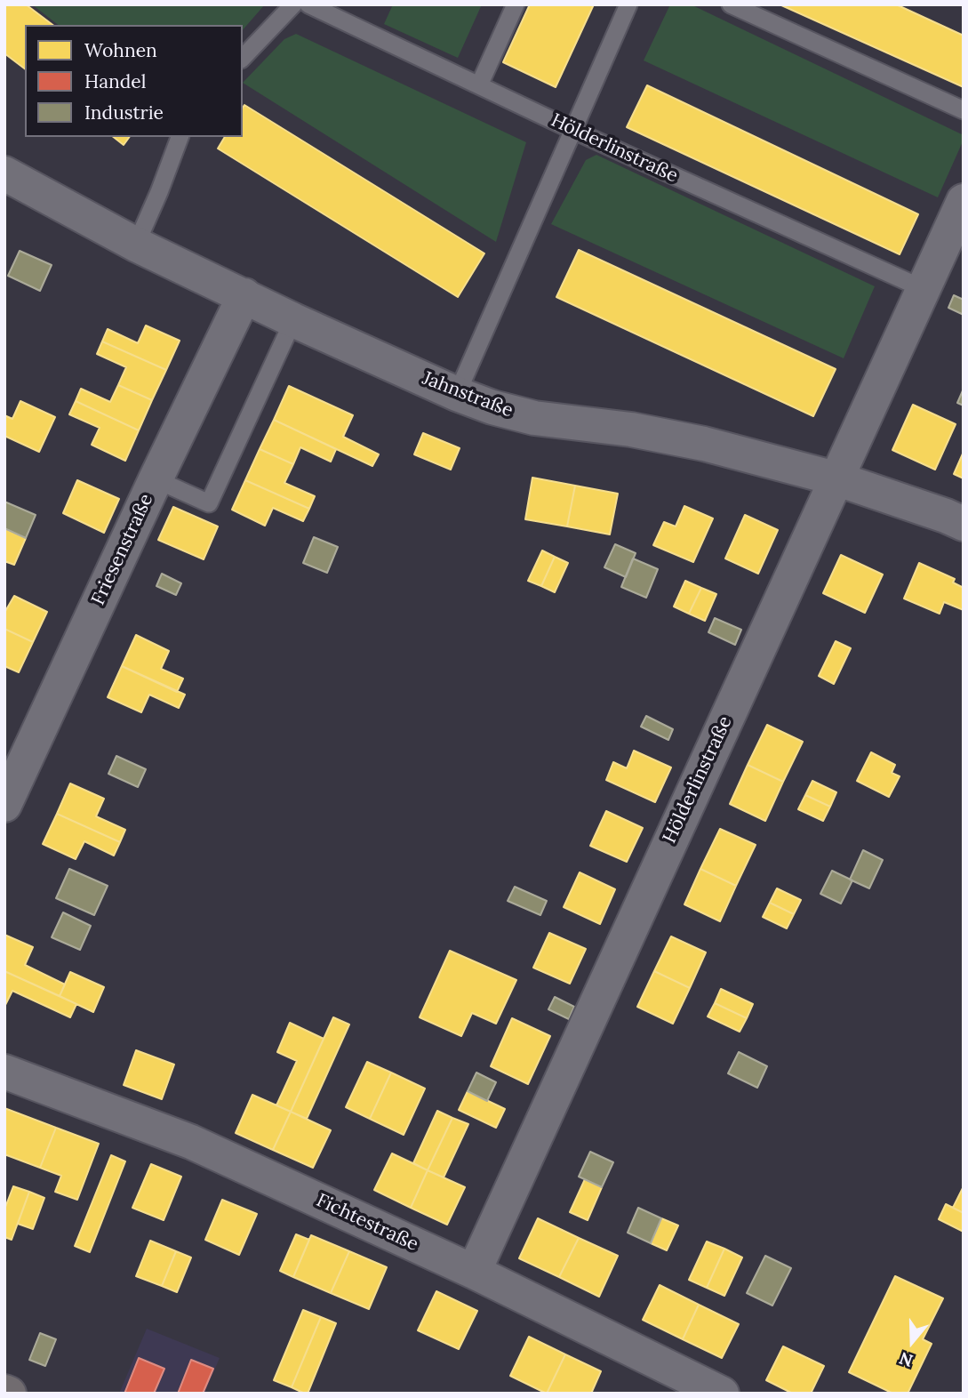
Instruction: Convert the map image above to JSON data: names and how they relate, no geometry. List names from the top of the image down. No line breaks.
{"streets":{"street":["Hölderlinstraße","Jahnstraße","Friesenstraße","Fichtestraße"]},"crossings":[["Hölderlinstraße","Jahnstraße"],["Hölderlinstraße","Fichtestraße"],["Jahnstraße","Friesenstraße"]],"legend":["Wohnen","Handel","Industrie"],"north":"bottom"}
